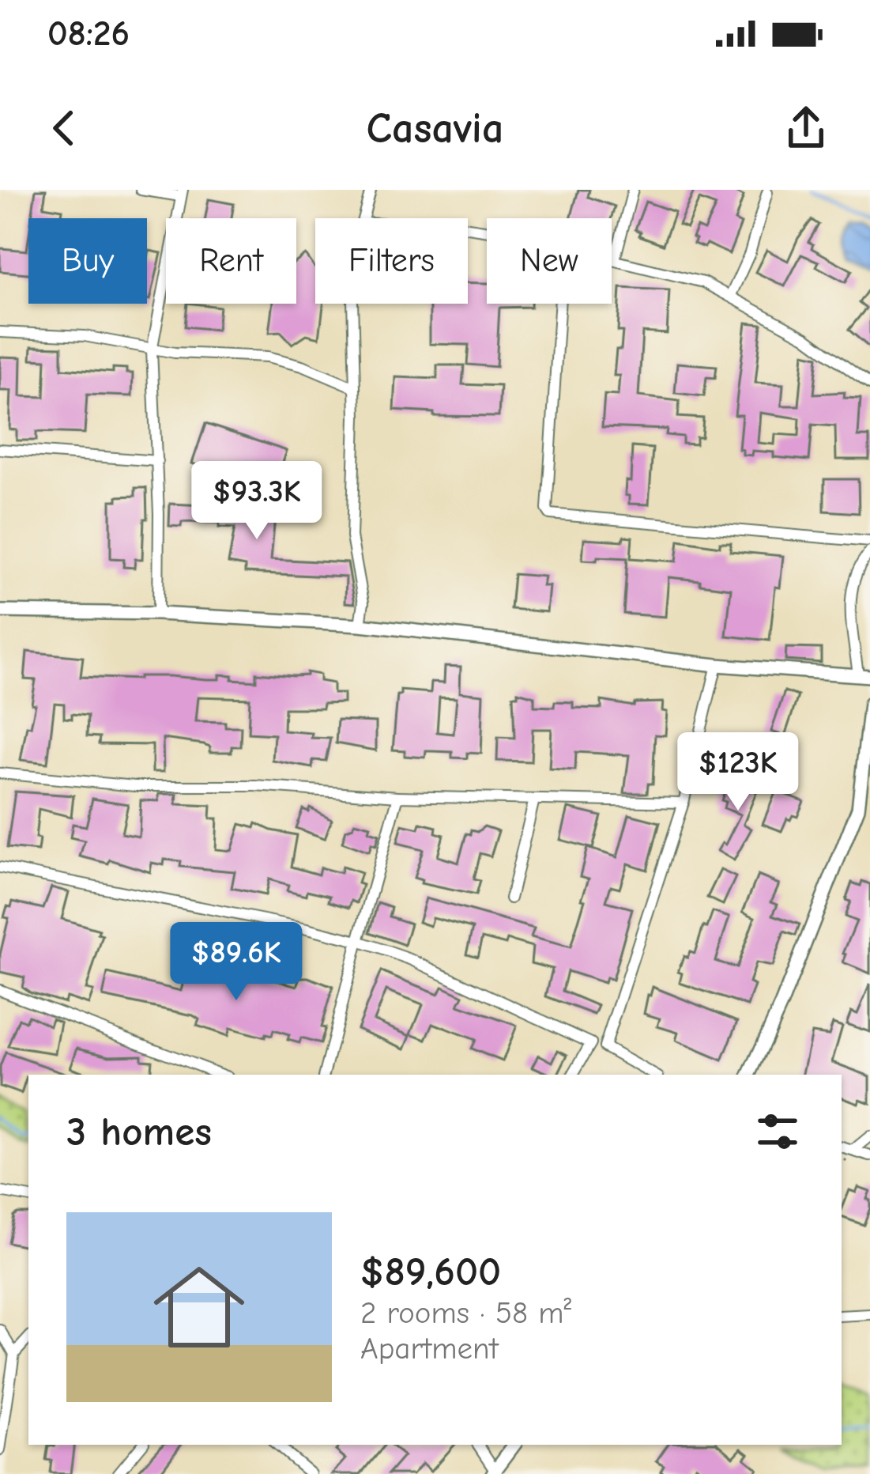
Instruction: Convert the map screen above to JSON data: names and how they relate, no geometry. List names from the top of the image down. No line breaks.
{"page":{"status":"08:26","header":"Casavia","chip":["Buy","Rent","Filters","New"],"price":["$93.3K","$123K","$89.6K"],"heading":"3 homes","list":[{"name":"$89,600","note":"2 rooms · 58 m² · Apartment"}]}}
